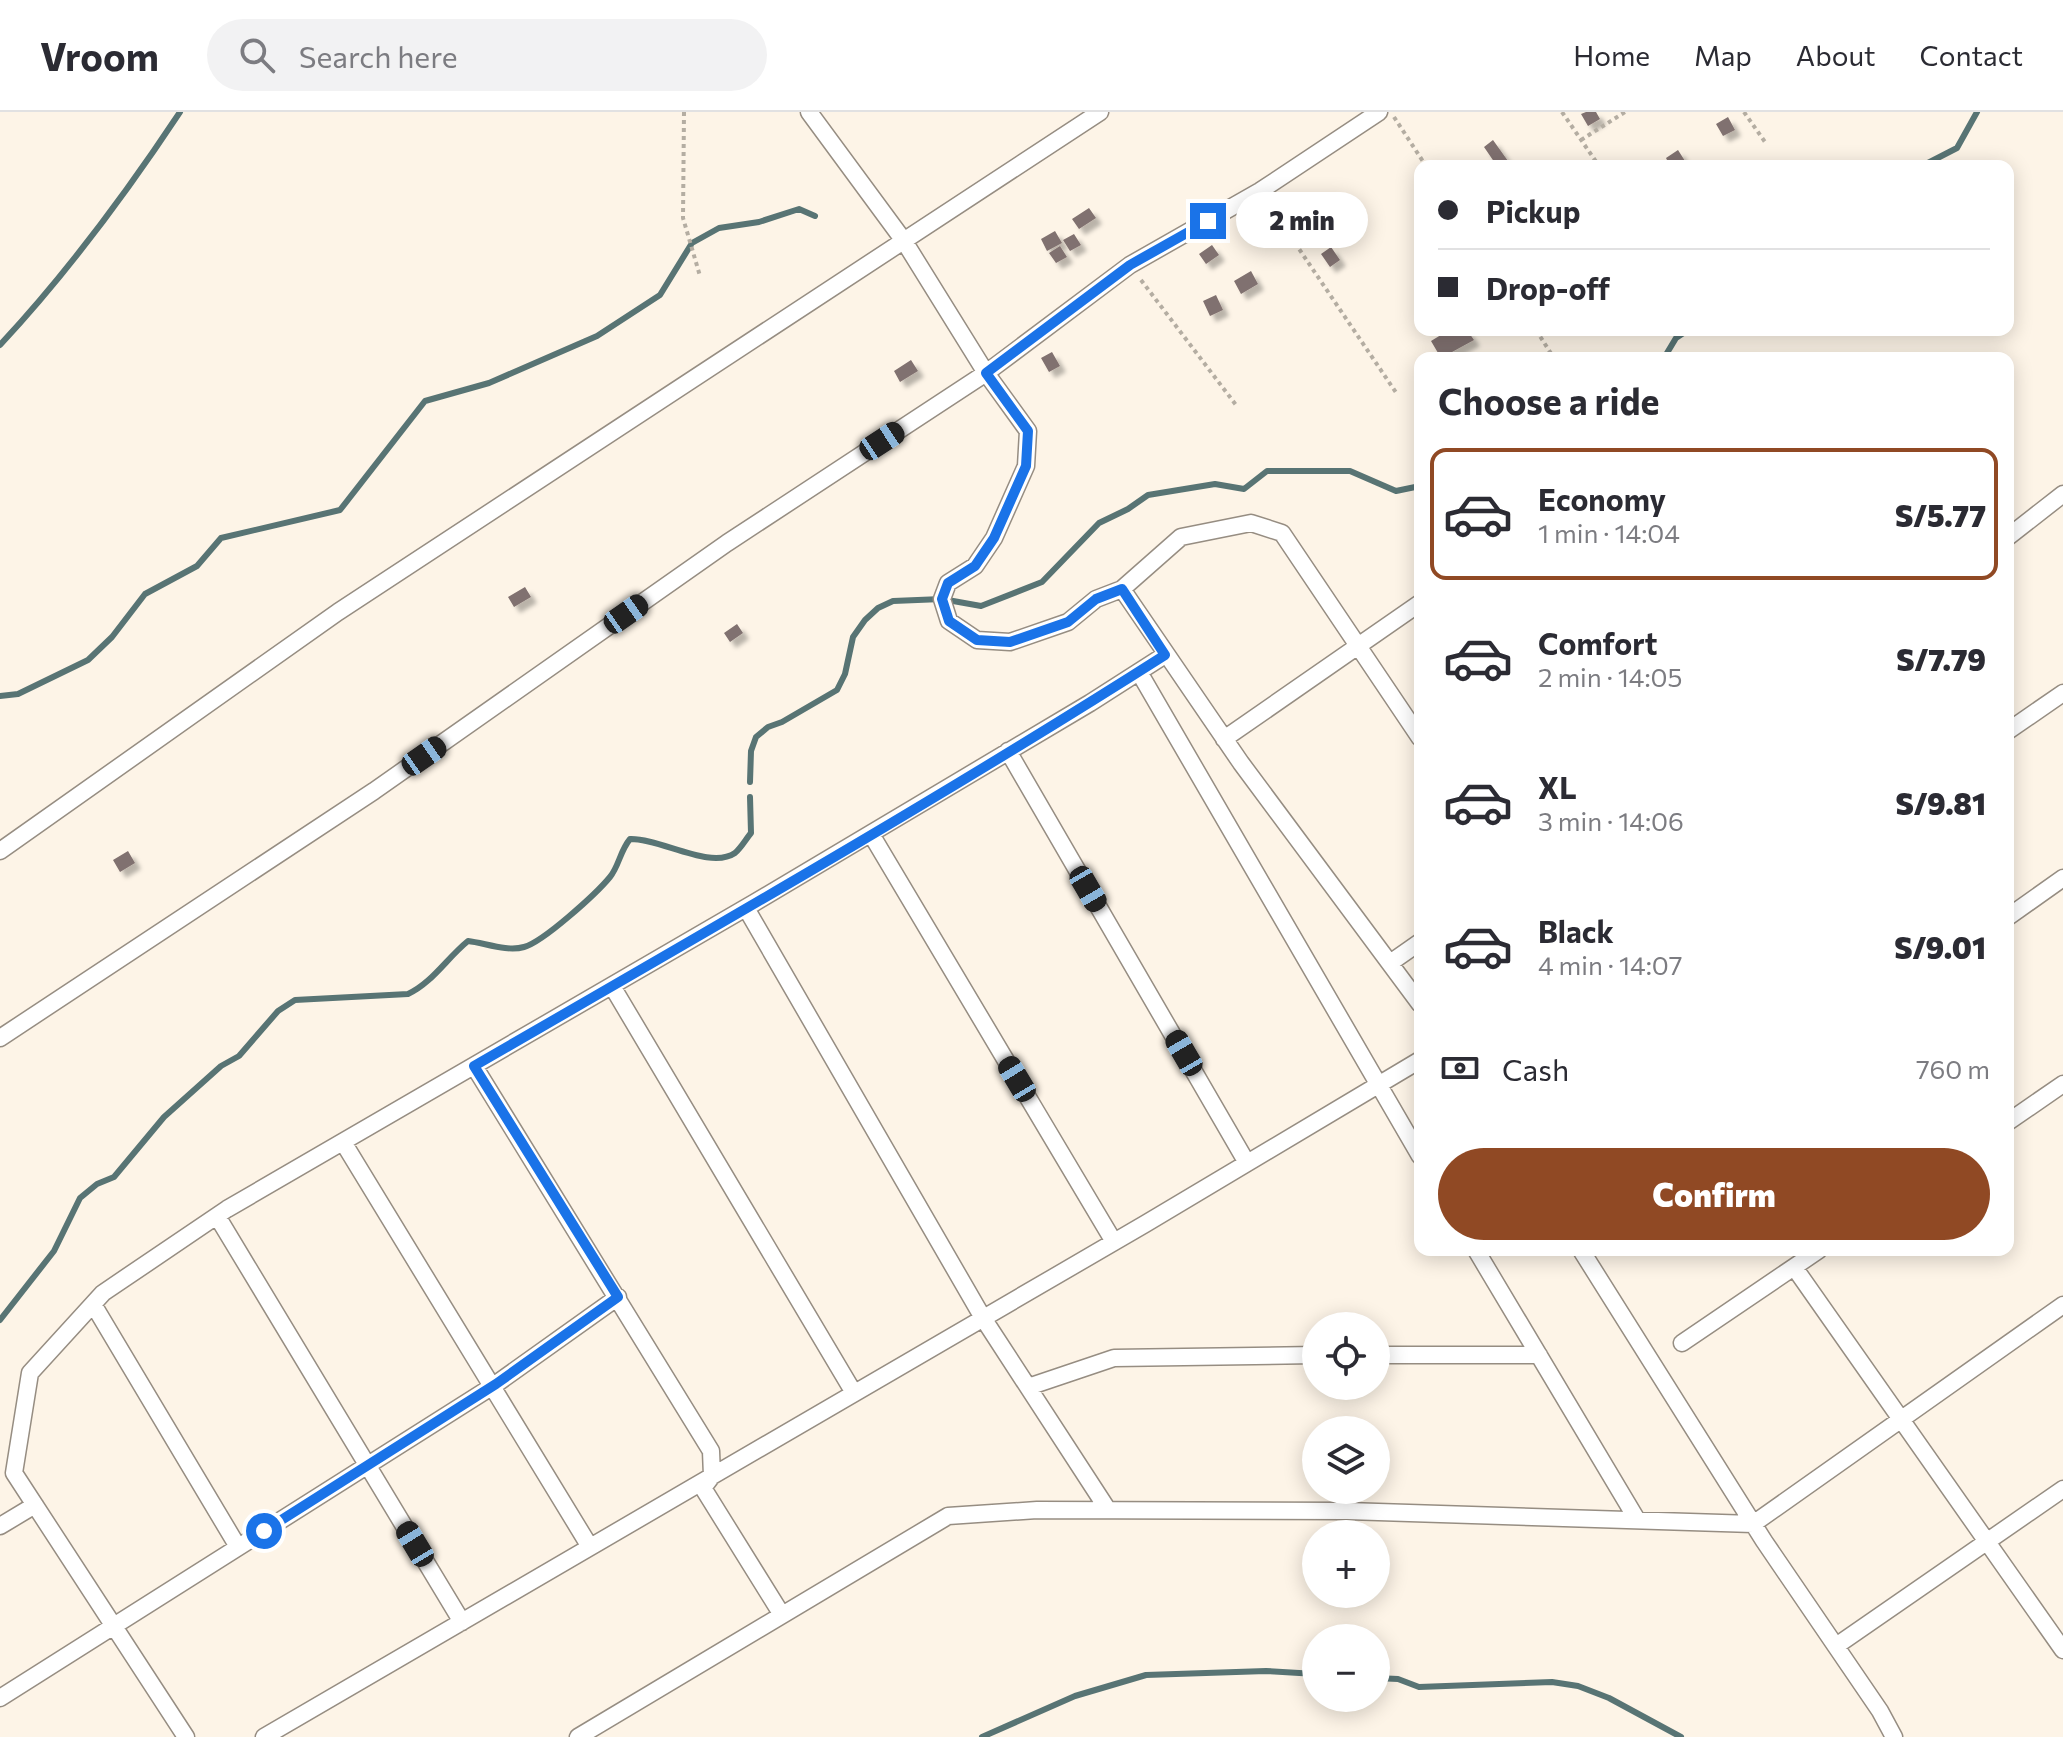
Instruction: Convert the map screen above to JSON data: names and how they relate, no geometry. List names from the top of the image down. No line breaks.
{"page":{"header":"Vroom","search":"Search here","nav":["Home","Map","About","Contact"],"banner":["Pickup","Drop-off"],"bubble":"2 min","heading":"Choose a ride","list":[{"name":"Economy","note":"1 min · 14:04","value":"S/5.77"},{"name":"Comfort","note":"2 min · 14:05","value":"S/7.79"},{"name":"XL","note":"3 min · 14:06","value":"S/9.81"},{"name":"Black","note":"4 min · 14:07","value":"S/9.01"}],"pay":["Cash","760 m"],"buttons":"Confirm","map_buttons":["+","−"]}}
